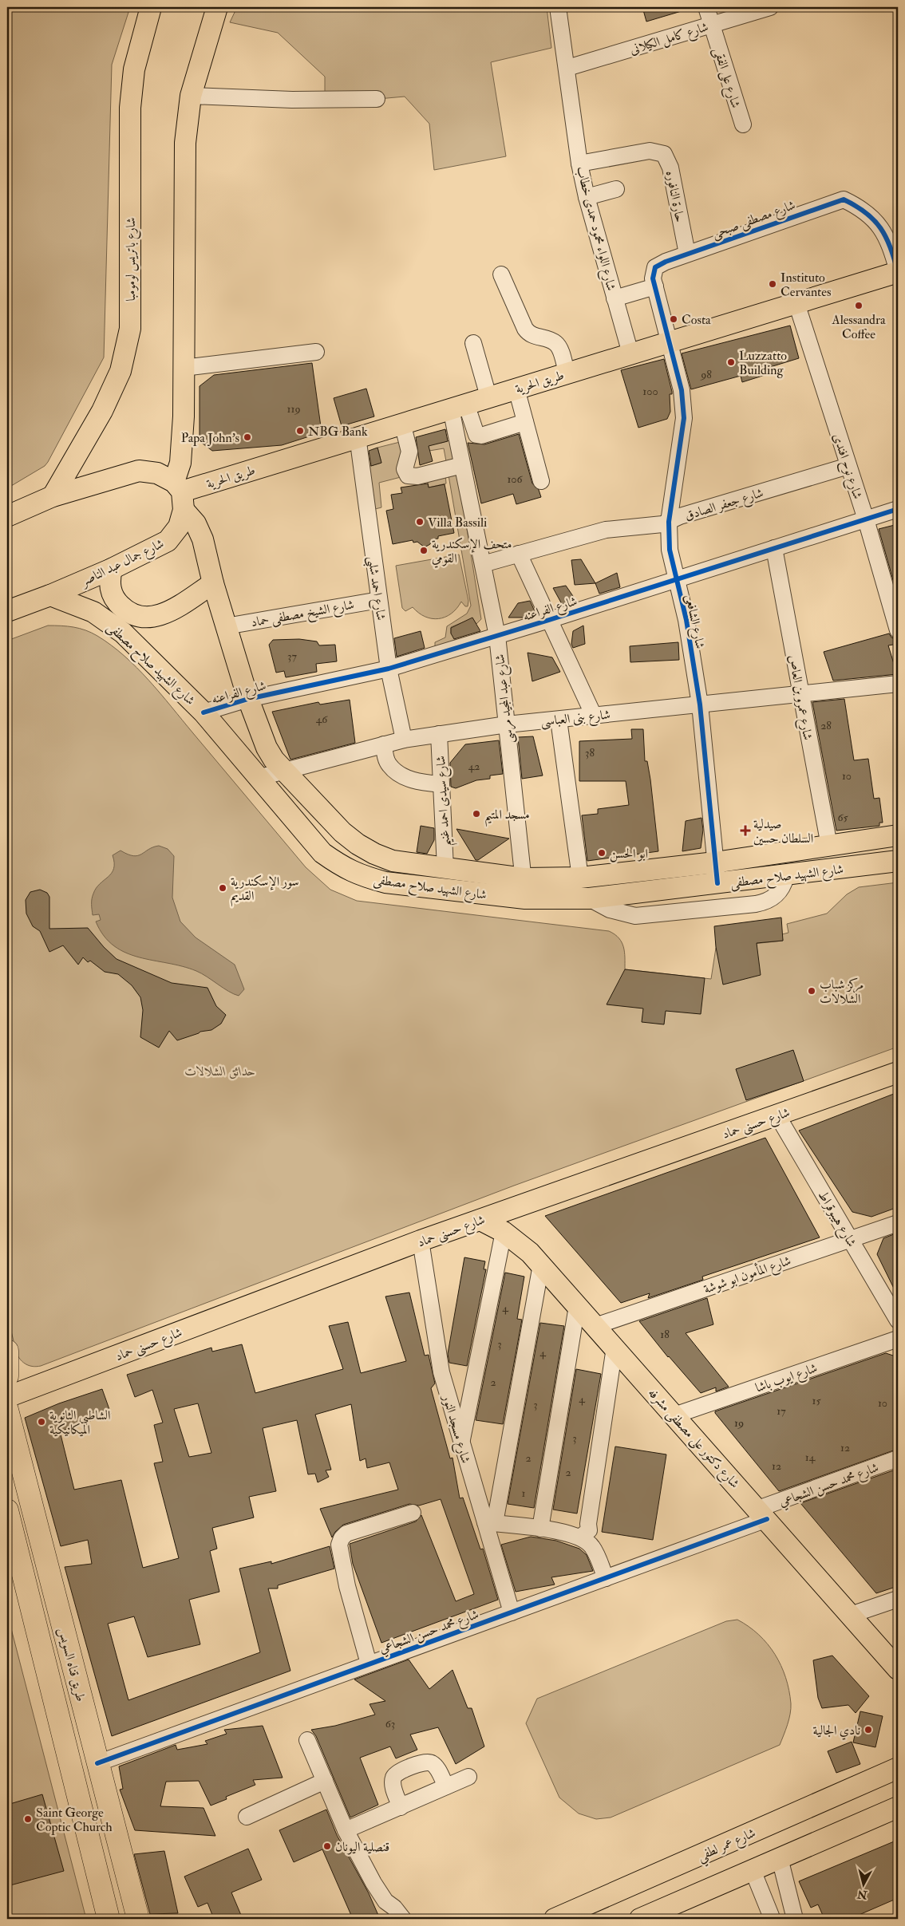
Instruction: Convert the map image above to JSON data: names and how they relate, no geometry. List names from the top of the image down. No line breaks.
{"streets":{"highway":["طريق قناه السويس"],"main road":["شارع باتريس لومومبا","طريق الحرية","شارع جمال عبد الناصر","شارع الشهيد صلاح مصطفى","شارع حسنى حماد","شارع دكتور على مصطفى مشرفه","شارع عمر لطفي"],"street":["شارع كامل الكيلانى","شارع على الفقى","حارة النافوره","شارع مصطفى صبحى","شارع اللواء محمود حمدى خطاب","شارع نوح افندى","شارع جعفر الصادق","شارع احمد شلبى","شارع الفراعنه","شارع الشيخ مصطفى حماد","شارع الشافعى","شارع عمرو بن العاص","شارع عبد المجيد مرسى","شارع بنى العباسى","شارع سيدى احمد غنيم","شارع هيبوقراط","شارع المأمون ابو شوشة","شارع ايوب باشا","شارع مسجد النور","شارع محمد حسن الشجاعي"]},"crossings":[["شارع كامل الكيلانى","شارع على الفقى"],["شارع كامل الكيلانى","شارع اللواء محمود حمدى خطاب"],["حارة النافوره","شارع مصطفى صبحى"],["حارة النافوره","شارع اللواء محمود حمدى خطاب"],["شارع مصطفى صبحى","طريق الحرية"],["شارع مصطفى صبحى","شارع الشافعى"],["شارع اللواء محمود حمدى خطاب","طريق الحرية"],["طريق الحرية","شارع نوح افندى"],["طريق الحرية","شارع جمال عبد الناصر"],["طريق الحرية","شارع احمد شلبى"],["طريق الحرية","شارع الشافعى"],["طريق الحرية","شارع الشهيد صلاح مصطفى"],["طريق الحرية","شارع عبد المجيد مرسى"],["شارع نوح افندى","شارع جعفر الصادق"],["شارع نوح افندى","شارع الفراعنه"],["شارع جعفر الصادق","شارع الشافعى"],["شارع جعفر الصادق","شارع عبد المجيد مرسى"],["شارع جمال عبد الناصر","شارع الشهيد صلاح مصطفى"],["شارع احمد شلبى","شارع الفراعنه"],["شارع احمد شلبى","شارع الشيخ مصطفى حماد"],["شارع احمد شلبى","شارع بنى العباسى"],["شارع الفراعنه","شارع الشافعى"],["شارع الفراعنه","شارع الشهيد صلاح مصطفى"],["شارع الفراعنه","شارع عمرو بن العاص"],["شارع الفراعنه","شارع عبد المجيد مرسى"],["شارع الشيخ مصطفى حماد","شارع الشهيد صلاح مصطفى"],["شارع الشافعى","شارع الشهيد صلاح مصطفى"],["شارع الشافعى","شارع بنى العباسى"],["شارع الشهيد صلاح مصطفى","شارع عمرو بن العاص"],["شارع الشهيد صلاح مصطفى","شارع عبد المجيد مرسى"],["شارع الشهيد صلاح مصطفى","شارع بنى العباسى"],["شارع الشهيد صلاح مصطفى","شارع سيدى احمد غنيم"],["شارع عمرو بن العاص","شارع بنى العباسى"],["شارع عبد المجيد مرسى","شارع بنى العباسى"],["شارع بنى العباسى","شارع سيدى احمد غنيم"],["شارع حسنى حماد","شارع هيبوقراط"],["شارع حسنى حماد","شارع مسجد النور"],["شارع حسنى حماد","شارع دكتور على مصطفى مشرفه"],["شارع هيبوقراط","شارع المأمون ابو شوشة"],["شارع المأمون ابو شوشة","شارع دكتور على مصطفى مشرفه"],["شارع ايوب باشا","شارع دكتور على مصطفى مشرفه"],["شارع مسجد النور","شارع محمد حسن الشجاعي"],["شارع دكتور على مصطفى مشرفه","شارع محمد حسن الشجاعي"],["شارع محمد حسن الشجاعي","طريق قناه السويس"]],"parks":["حدائق الشلالات"],"places":{"other":["Instituto Cervantes","Alessandra Coffee","Costa","Luzzatto Building","NBG Bank","Papa John's","Villa Bassili","متحف الإسكندرية القومي","مسجد المتيم","ابو الحسن","سور الإسكندرية القديم","مركز شباب الشلالات","الشاطبي الثانوية الميكانيكية","نادي الجالية","Saint George Coptic Church","قنصلية اليونان"],"health":["صيدلية السلطان حسين"]},"house_numbers":["98","100","119","106","37","46","28","38","42","10","65","4","18","3","4","2","4","15","10","3","17","19","3","12","14","2","12","2","1","63"],"north":"bottom"}
